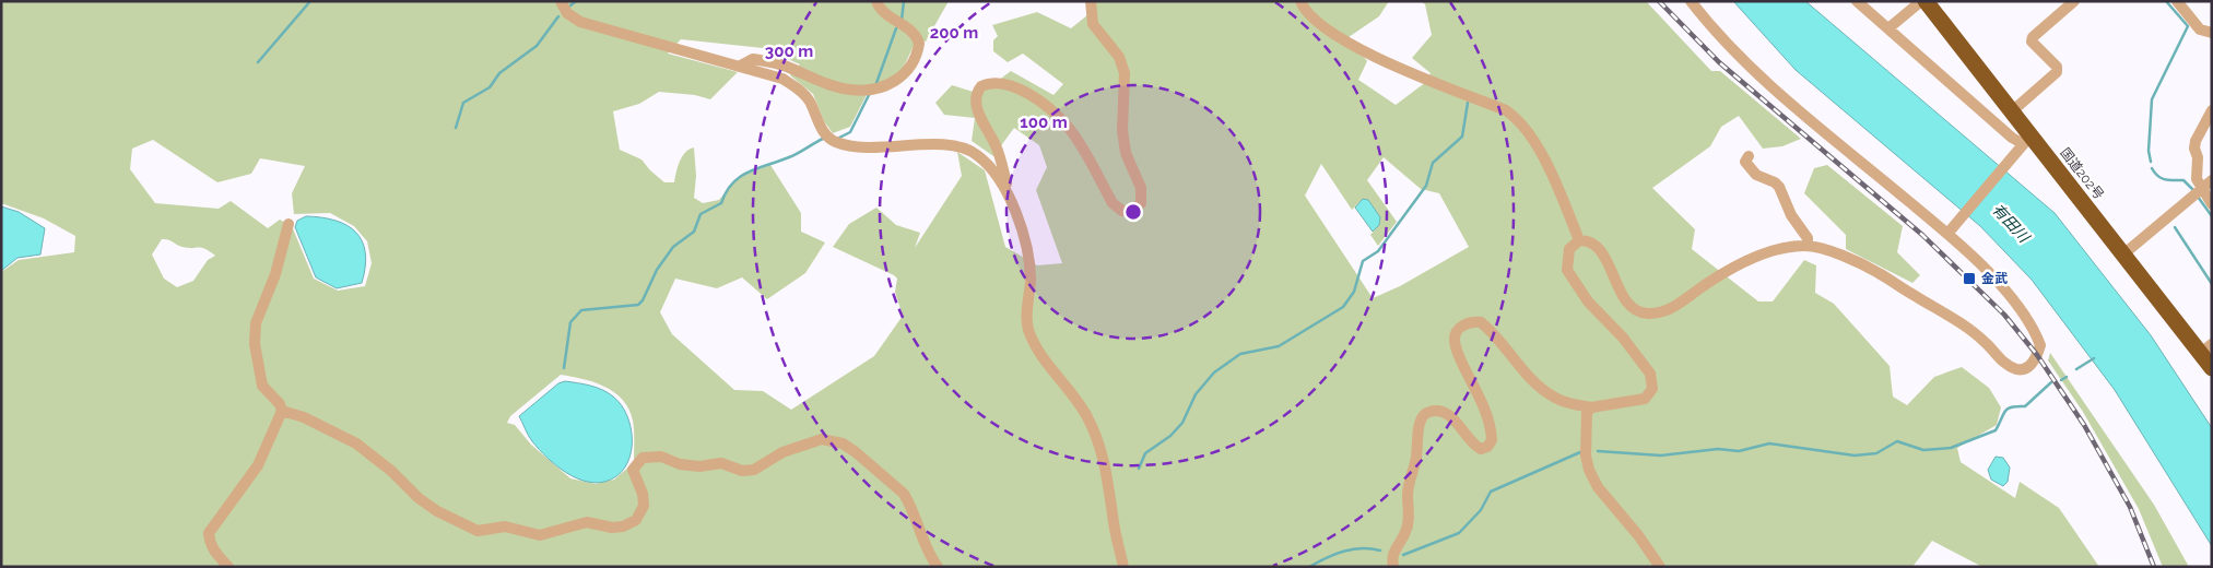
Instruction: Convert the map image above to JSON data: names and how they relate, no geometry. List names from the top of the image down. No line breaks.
{"streets":{"highway":["国道202号"]},"water":["有田川"],"places":{"transit":["金武"]},"rings":["200 m","300 m","100 m"]}
